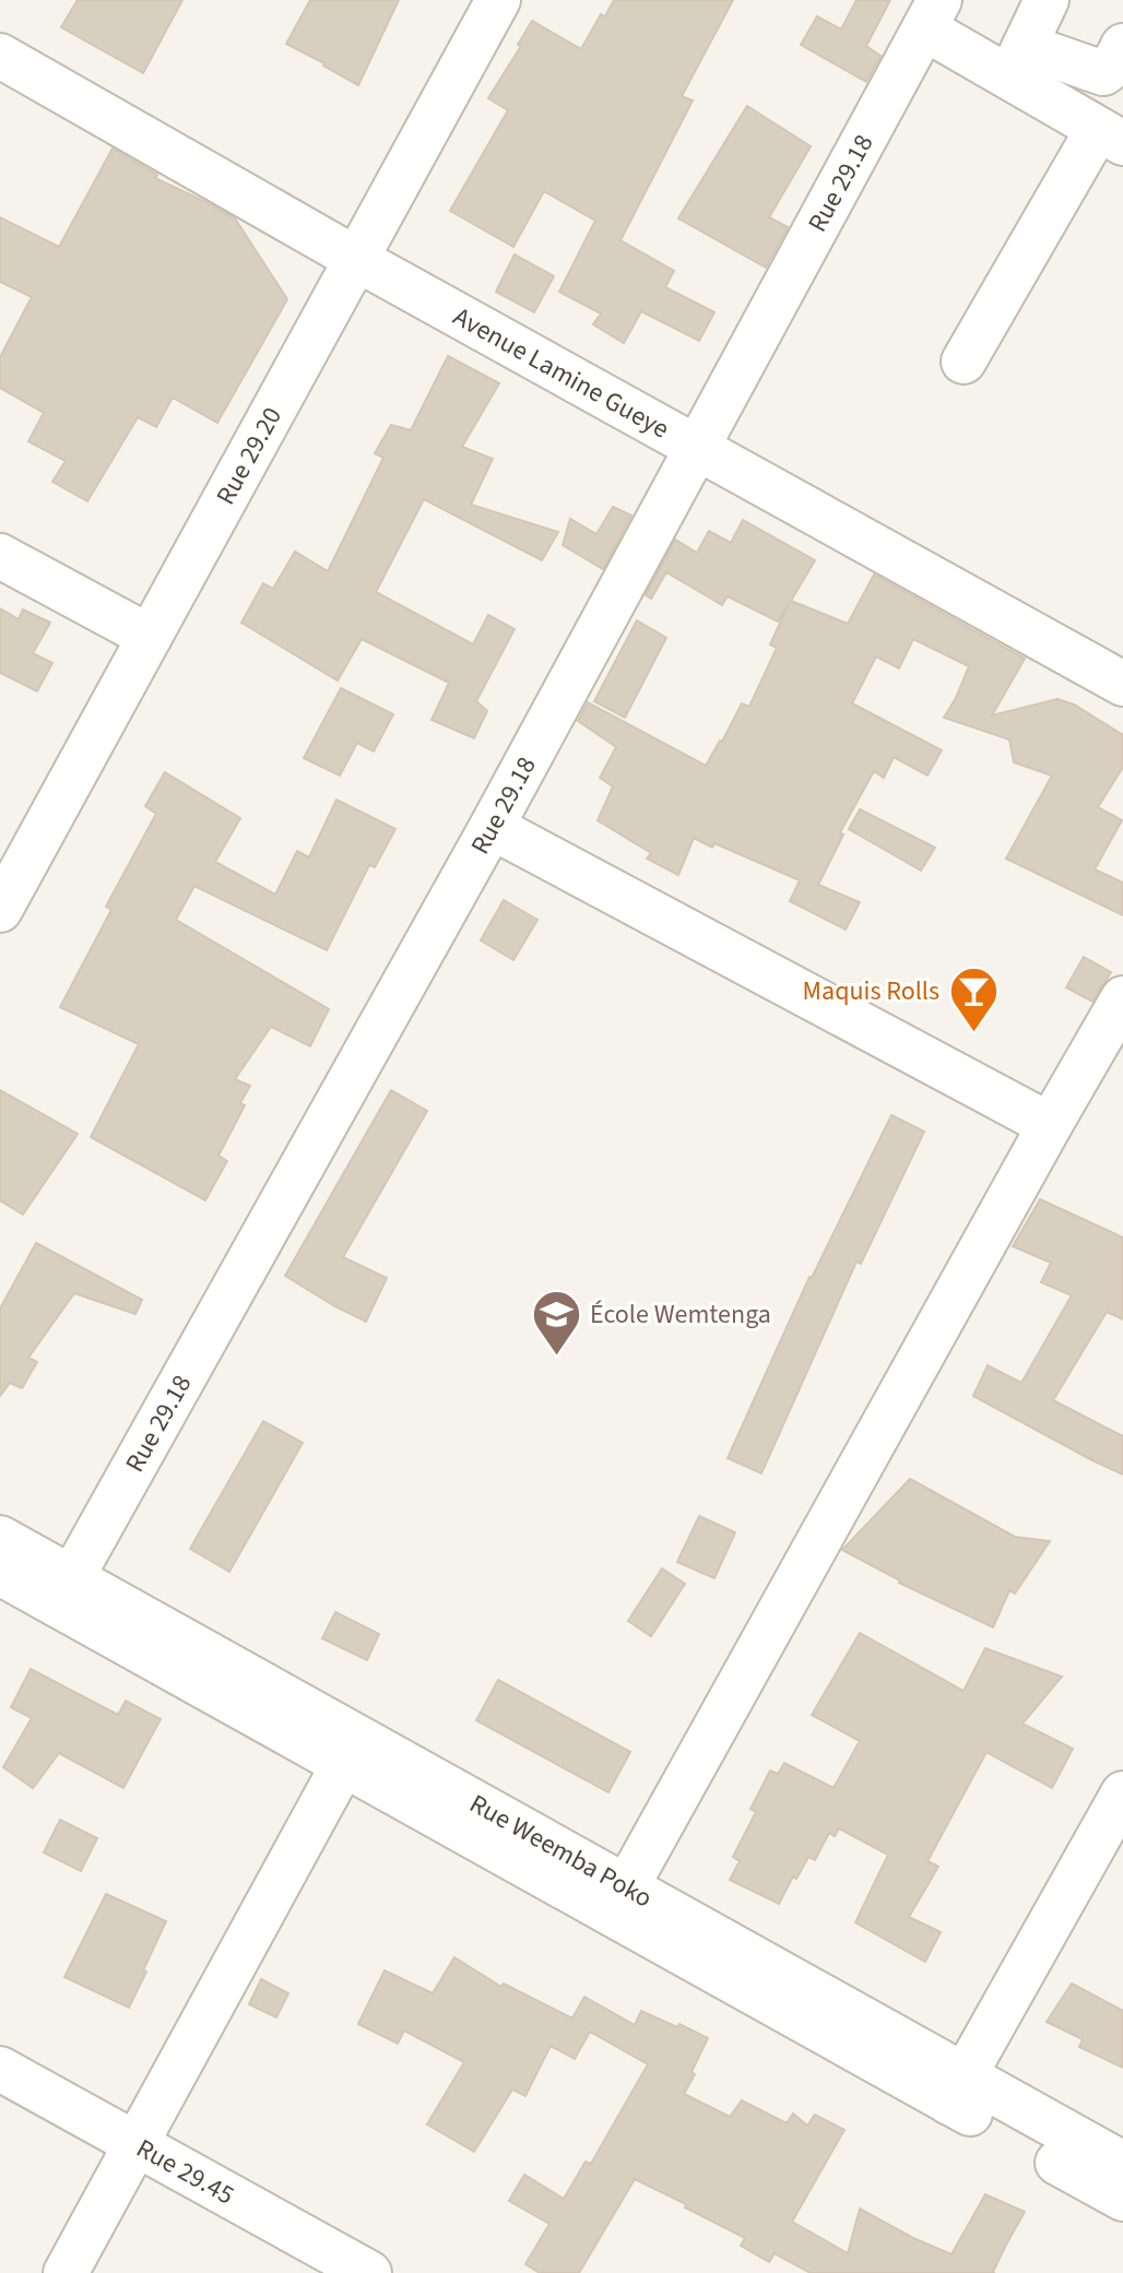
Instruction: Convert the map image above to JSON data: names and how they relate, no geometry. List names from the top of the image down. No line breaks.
{"streets":{"street":["Rue 29.18","Avenue Lamine Gueye","Rue 29.20","Rue Weemba Poko","Rue 29.45"]},"crossings":[["Rue 29.18","Avenue Lamine Gueye"],["Rue 29.18","Rue Weemba Poko"],["Avenue Lamine Gueye","Rue 29.20"]],"places":{"bar":["Maquis Rolls"],"school or university":["École Wemtenga"]}}
